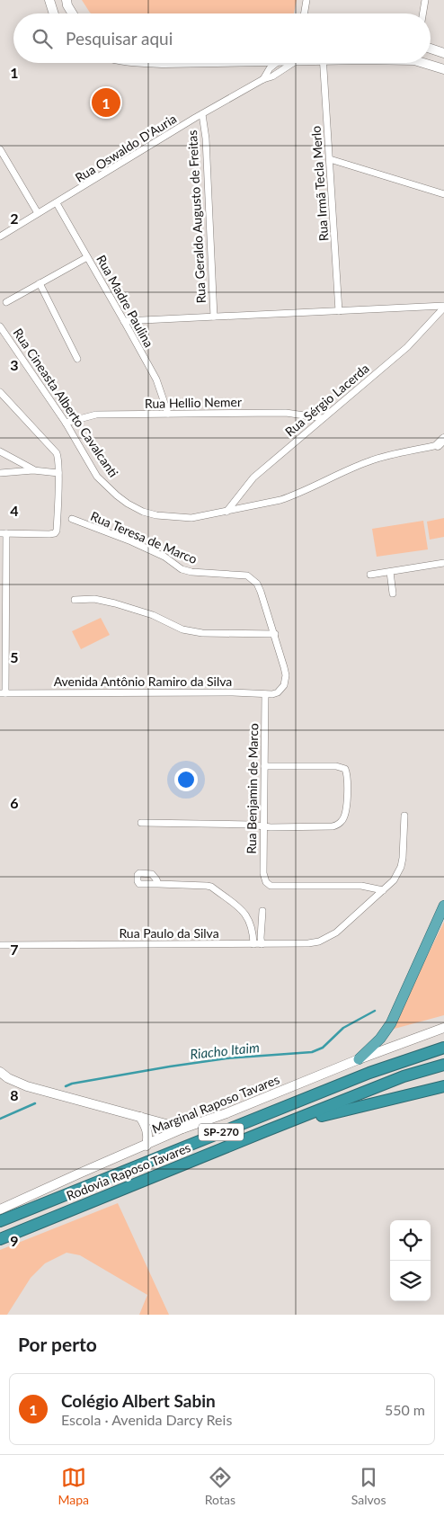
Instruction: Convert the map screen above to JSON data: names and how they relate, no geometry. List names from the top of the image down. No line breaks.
{"streets":{"highway":["SP-270","Rodovia Raposo Tavares"],"main road":["Marginal Raposo Tavares"],"street":["Rua Oswaldo D'Auria","Rua Irmã Tecla Merlo","Rua Geraldo Augusto de Freitas","Rua Madre Paulina","Rua Sérgio Lacerda","Rua Cineasta Alberto Cavalcanti","Rua Hellio Nemer","Rua Teresa de Marco","Avenida Antônio Ramiro da Silva","Rua Benjamin de Marco","Rua Paulo da Silva"]},"crossings":[["Rua Oswaldo D'Auria","Rua Geraldo Augusto de Freitas"],["Rua Oswaldo D'Auria","Rua Madre Paulina"],["Rua Madre Paulina","Rua Hellio Nemer"],["Rua Sérgio Lacerda","Rua Cineasta Alberto Cavalcanti"],["Rua Sérgio Lacerda","Rua Hellio Nemer"],["Rua Cineasta Alberto Cavalcanti","Rua Hellio Nemer"],["Rua Teresa de Marco","Avenida Antônio Ramiro da Silva"],["Avenida Antônio Ramiro da Silva","Rua Benjamin de Marco"],["Rua Benjamin de Marco","Rua Paulo da Silva"]],"water":["Riacho Itaim"],"page":{"search":"Pesquisar aqui","pins":"1","heading":"Por perto","list":[{"mark":"1","name":"Colégio Albert Sabin","note":"Escola · Avenida Darcy Reis","value":"550 m"}],"nav":["Mapa","Rotas","Salvos"]},"grid":{"rows":["1","2","3","4","5","6","7","8","9"]}}
